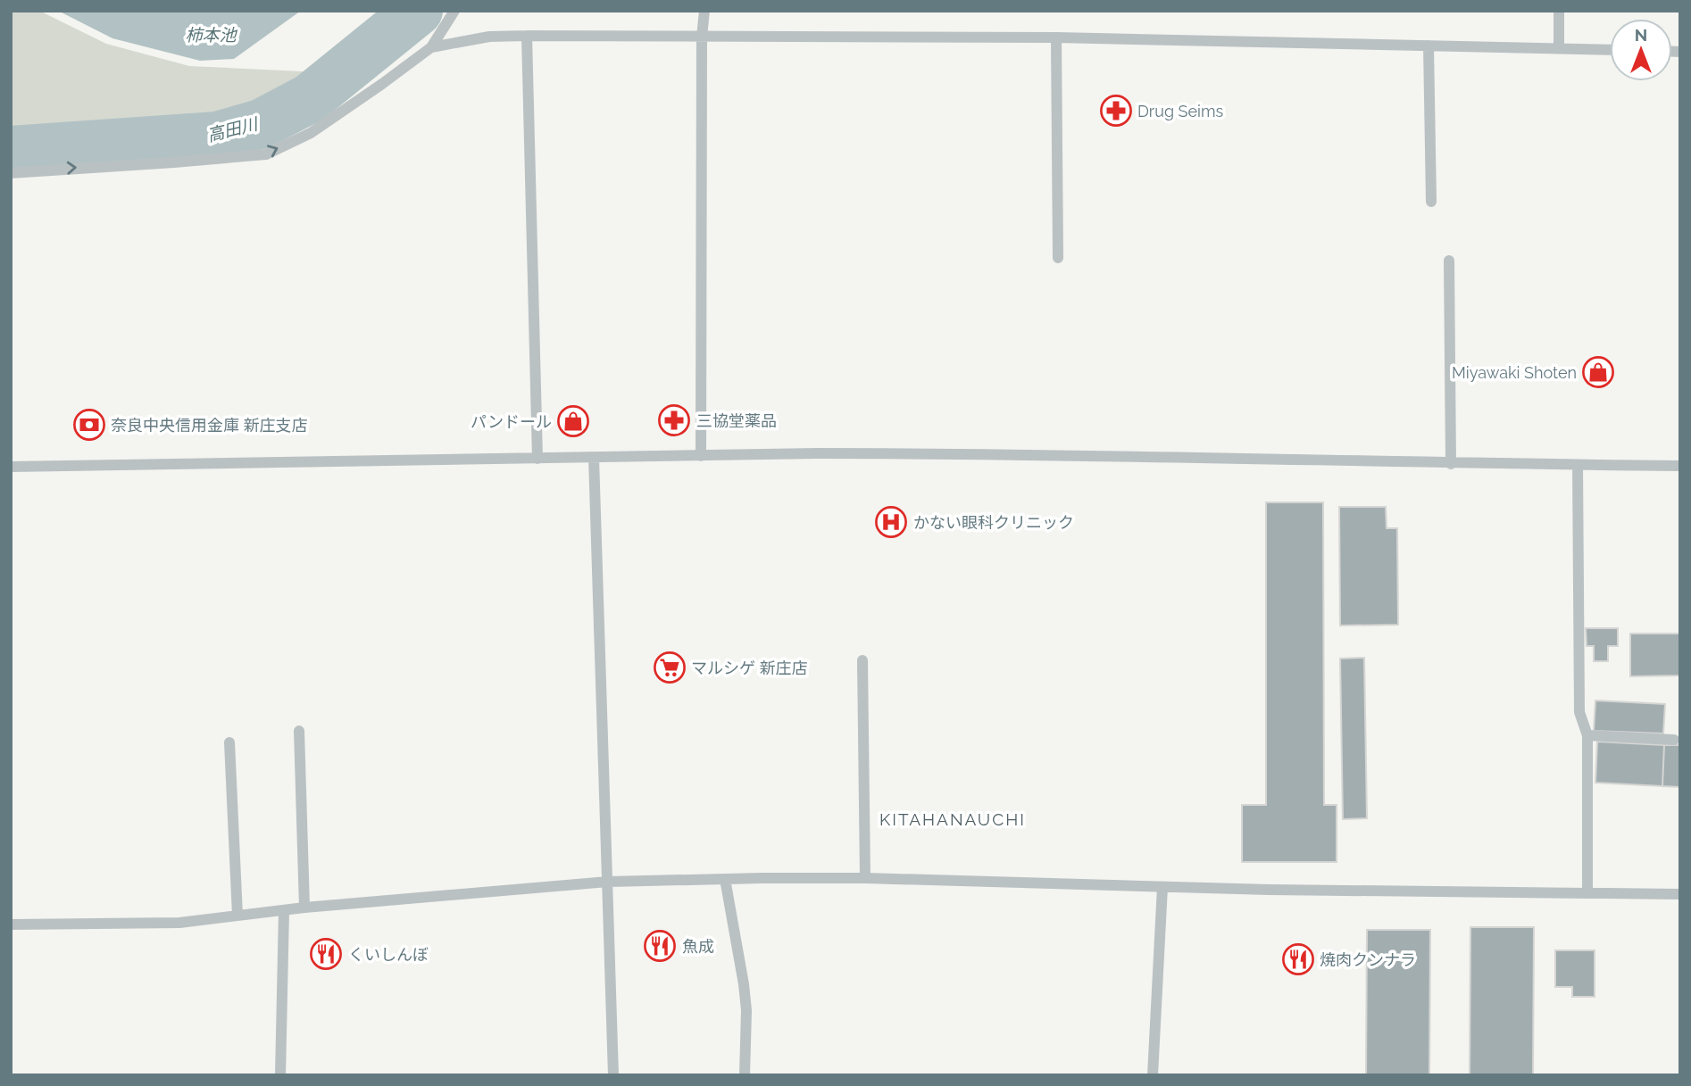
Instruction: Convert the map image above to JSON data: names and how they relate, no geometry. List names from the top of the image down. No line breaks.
{"districts":["KITAHANAUCHI"],"water":["柿本池","高田川"],"places":{"pharmacy":["Drug Seims","三協堂薬品"],"shop":["Miyawaki Shoten","パンドール"],"bank":["奈良中央信用金庫 新庄支店"],"hospital":["かない眼科クリニック"],"supermarket":["マルシゲ 新庄店"],"restaurant":["魚成","くいしんぼ","焼肉クンナラ"]},"north":"top"}
